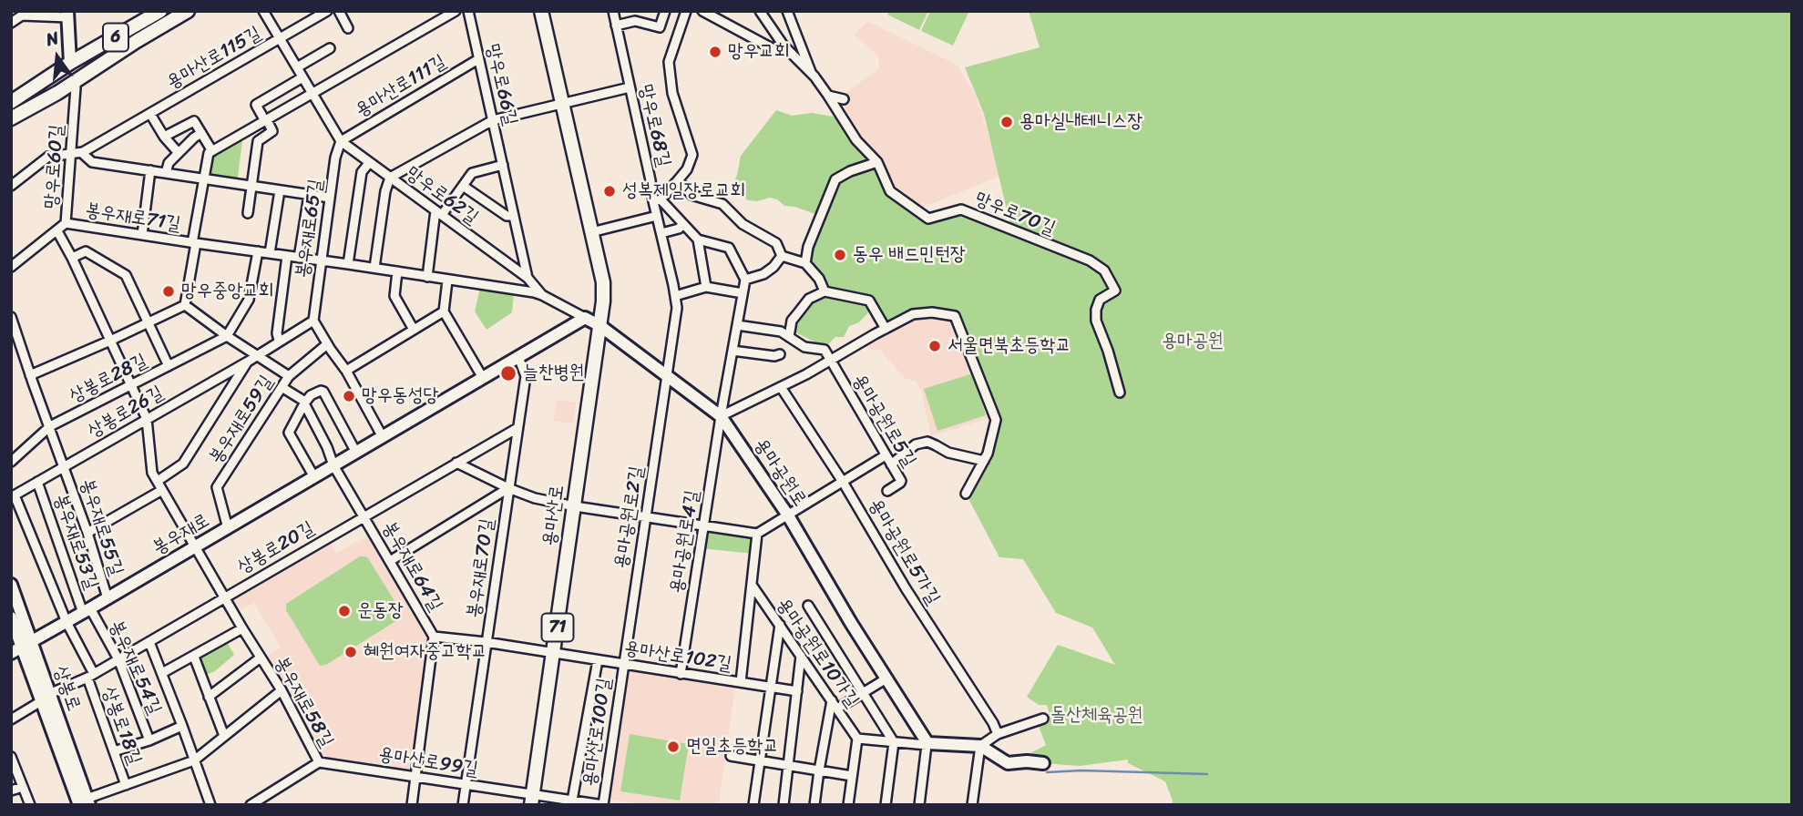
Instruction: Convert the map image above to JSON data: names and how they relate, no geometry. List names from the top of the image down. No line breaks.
{"streets":{"main road":["6","용마산로","71"],"street":["용마산로115길","망우로66길","용마산로111길","망우로68길","망우로60길","망우로62길","망우로70길","봉우재로71길","봉우재로65길","상봉로28길","상봉로26길","봉우재로59길","용마공원로5길","용마공원로","용마공원로2길","봉우재로55길","봉우재로","봉우재로53길","용마공원로4길","상봉로20길","용마공원로5가길","봉우재로64길","봉우재로70길","용마공원로10가길","용마산로102길","봉우재로54길","상봉로","봉우재로58길","상봉로18길","용마산로100길","용마산로99길"]},"crossings":[["6","망우로60길"],["용마산로115길","망우로60길"],["용마산로115길","망우로62길"],["망우로66길","용마산로111길"],["망우로66길","망우로62길"],["용마산로111길","망우로62길"],["용마산로111길","봉우재로65길"],["망우로68길","용마공원로"],["망우로68길","용마공원로2길"],["망우로60길","봉우재로71길"],["망우로60길","봉우재로58길"],["망우로62길","봉우재로71길"],["망우로62길","봉우재로65길"],["망우로62길","봉우재로"],["봉우재로71길","봉우재로65길"],["봉우재로71길","상봉로28길"],["상봉로28길","봉우재로55길"],["상봉로28길","봉우재로58길"],["상봉로26길","봉우재로55길"],["상봉로26길","봉우재로53길"],["상봉로26길","봉우재로58길"],["봉우재로59길","봉우재로"],["용마공원로5길","용마공원로"],["용마공원로5길","용마공원로4길"],["용마공원로5길","용마공원로5가길"],["용마공원로","용마산로"],["용마공원로","용마공원로2길"],["용마공원로","용마공원로4길"],["용마산로","용마산로102길"],["용마산로","용마산로100길"],["용마산로","용마산로99길"],["용마공원로2길","용마산로102길"],["용마공원로2길","용마산로100길"],["봉우재로55길","봉우재로"],["봉우재로","봉우재로53길"],["봉우재로","봉우재로64길"],["봉우재로","봉우재로70길"],["봉우재로","봉우재로54길"],["봉우재로","상봉로"],["봉우재로","봉우재로58길"],["봉우재로53길","봉우재로54길"],["용마공원로4길","용마산로102길"],["상봉로20길","봉우재로64길"],["상봉로20길","봉우재로70길"],["상봉로20길","봉우재로54길"],["상봉로20길","상봉로"],["상봉로20길","봉우재로58길"],["상봉로20길","상봉로18길"],["봉우재로64길","용마산로102길"],["봉우재로64길","용마산로99길"],["봉우재로70길","용마산로102길"],["봉우재로70길","용마산로99길"],["용마산로102길","용마산로100길"],["상봉로","상봉로18길"],["봉우재로58길","상봉로18길"],["봉우재로58길","용마산로99길"],["용마산로100길","용마산로99길"]],"parks":["용마공원","돌산체육공원"],"places":["망우교회","용마실내테니스장","성복제일장로교회","동우 배드민턴장","망우중앙교회","서울면북초등학교","늘찬병원","망우동성당","운동장","혜원여자중고학교","면일초등학교"],"north":"top"}
